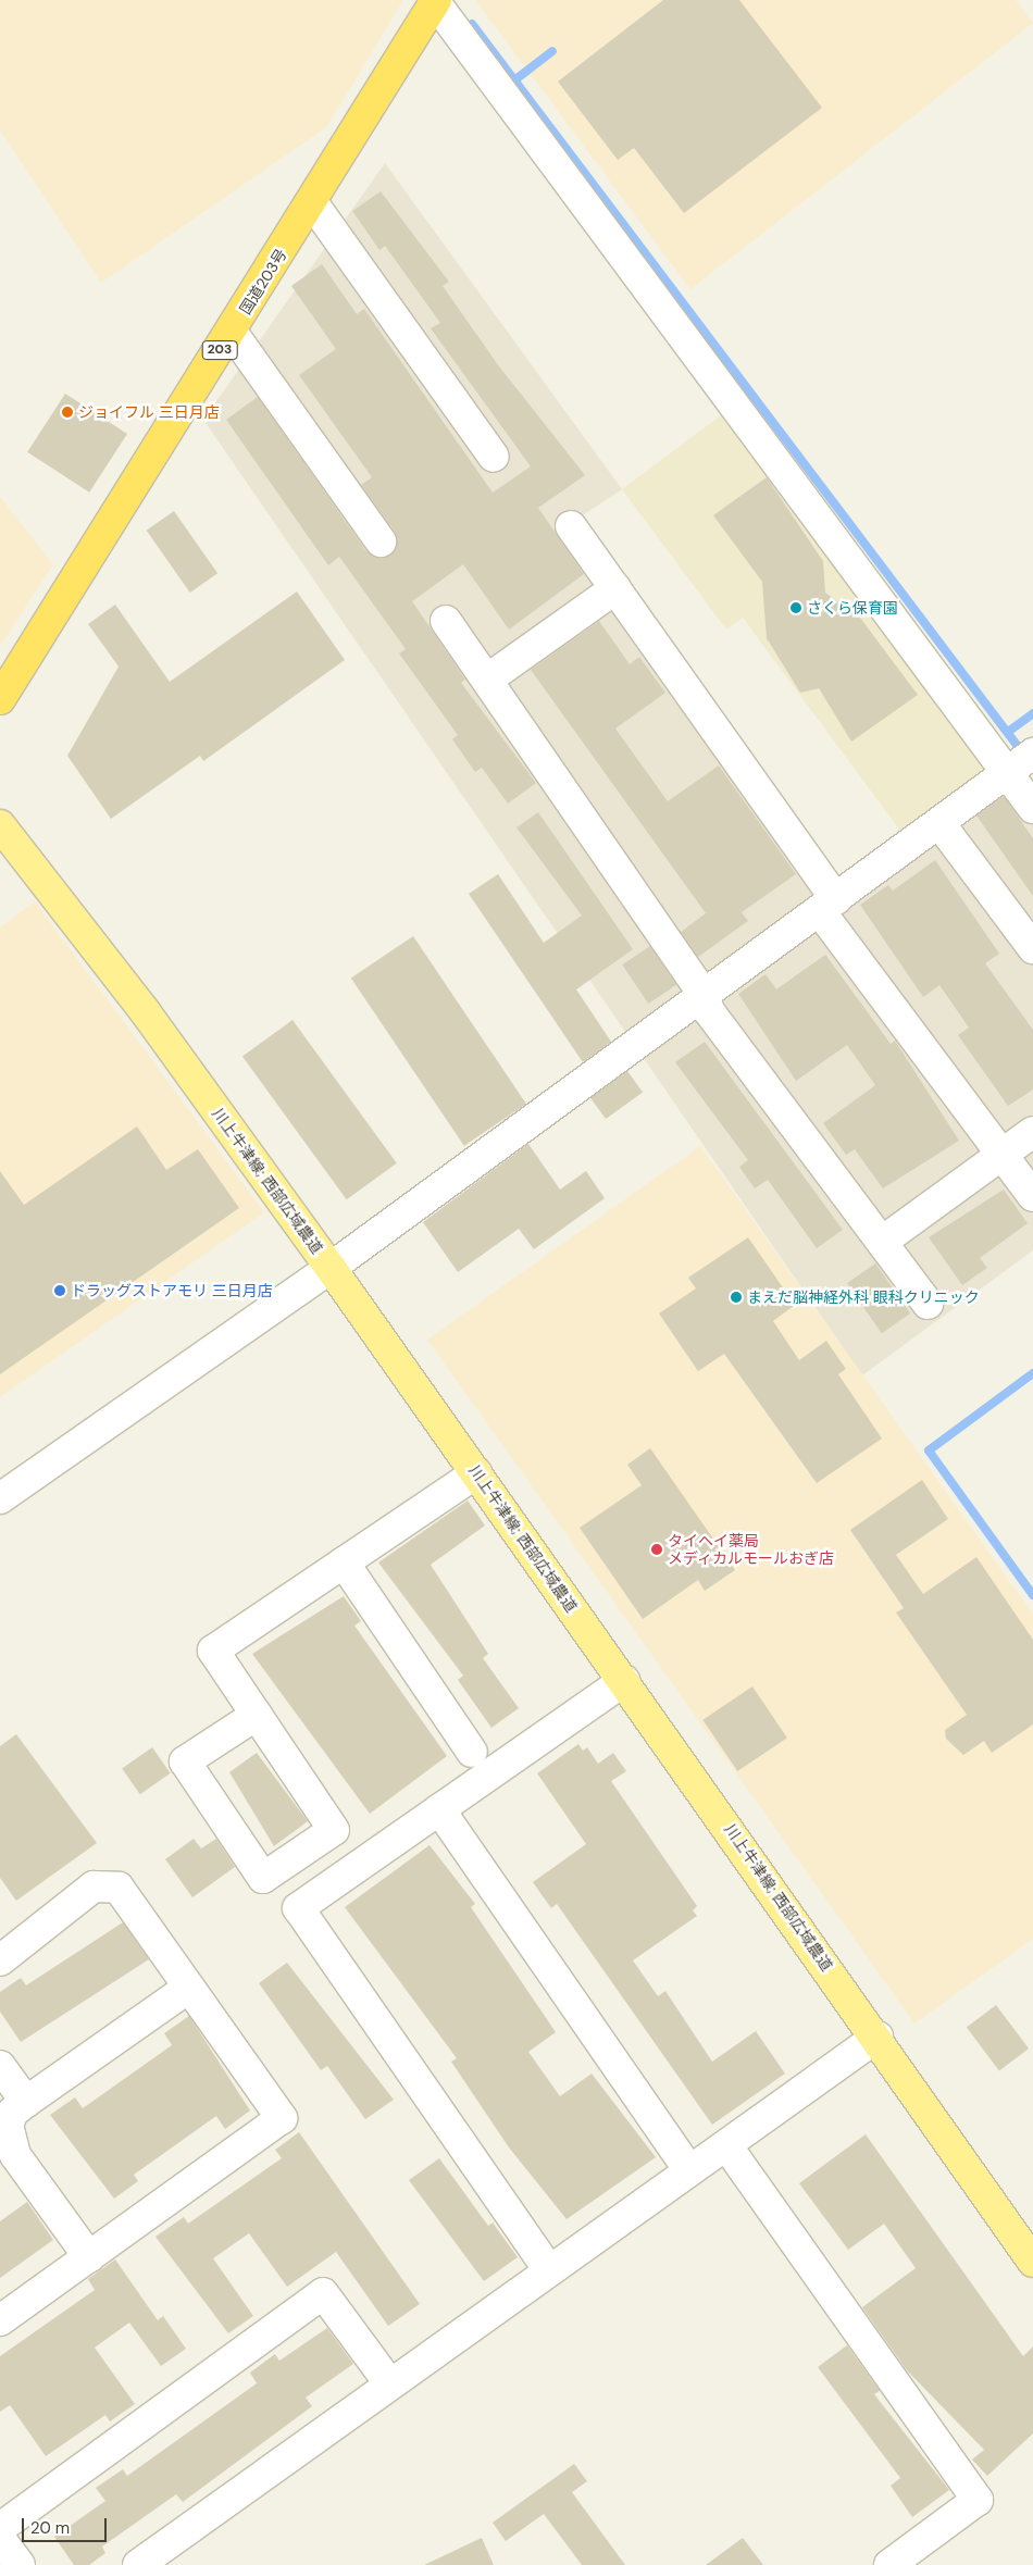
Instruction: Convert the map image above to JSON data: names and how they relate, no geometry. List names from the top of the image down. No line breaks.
{"streets":{"highway":["国道203号","203"],"main road":["川上牛津線; 西部広域農道"]},"places":["ジョイフル 三日月店","さくら保育園","ドラッグストアモリ 三日月店","まえだ脳神経外科 眼科クリニック","タイヘイ薬局 メディカルモールおぎ店"],"scale_bar":"20 m"}
